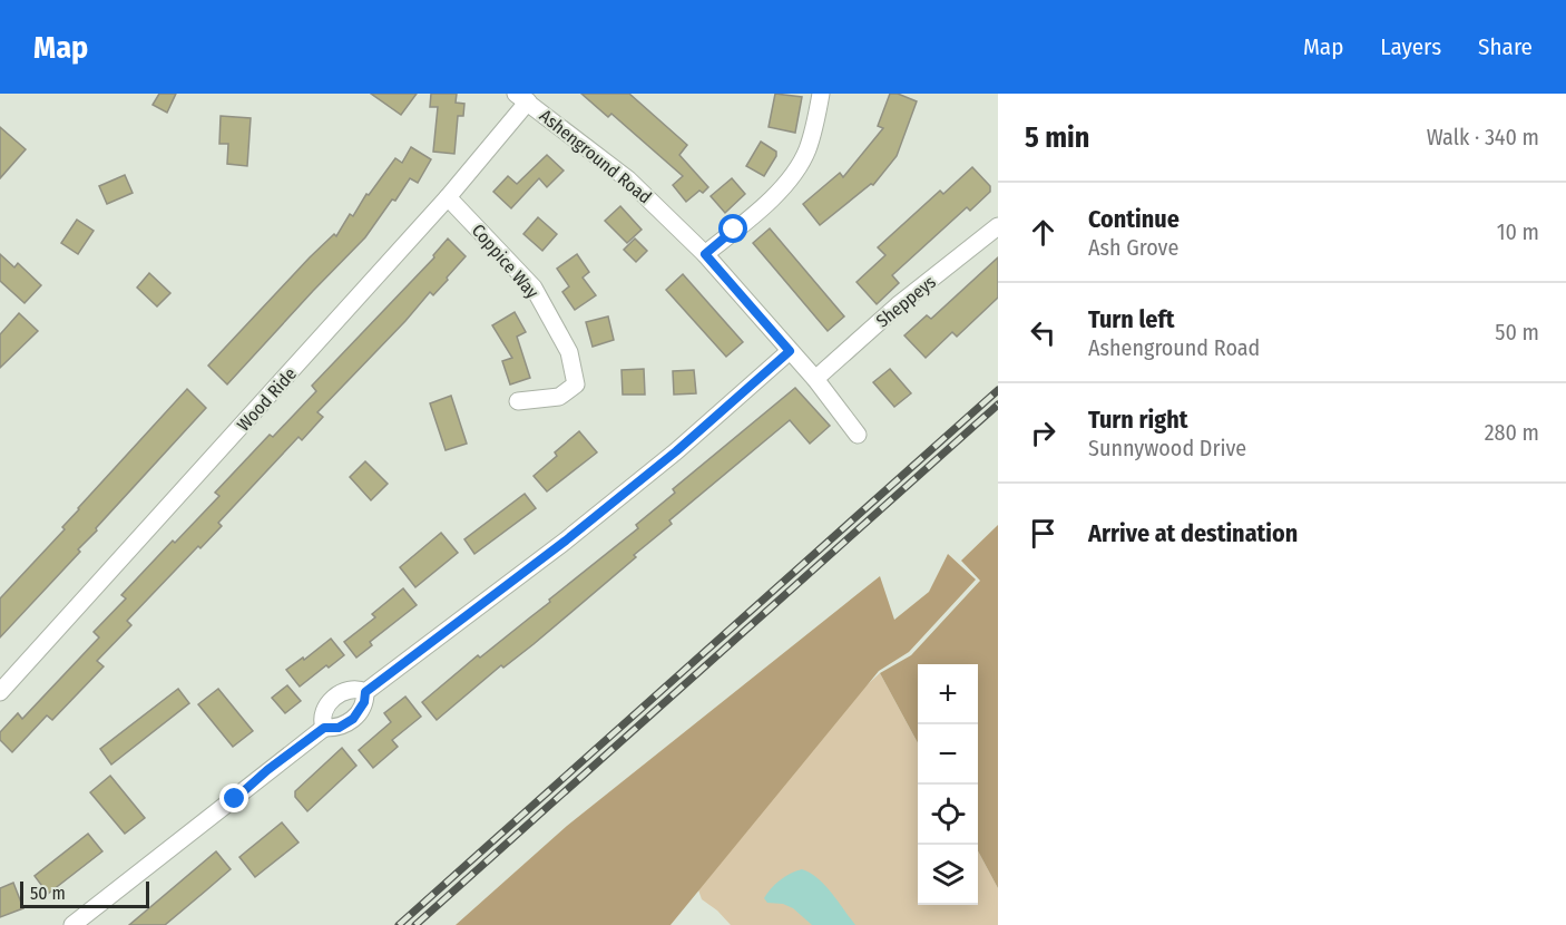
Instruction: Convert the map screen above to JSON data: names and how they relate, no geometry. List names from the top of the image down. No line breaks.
{"streets":{"street":["Ashenground Road","Coppice Way","Sheppeys","Wood Ride"]},"crossings":[["Ashenground Road","Sheppeys"],["Ashenground Road","Wood Ride"],["Coppice Way","Wood Ride"]],"scale_bar":"50 m","page":{"header":"Map","nav":["Map","Layers","Share"],"heading":["5 min","Walk · 340 m"],"list":[["Continue","Ash Grove","10 m"],["Turn left","Ashenground Road","50 m"],["Turn right","Sunnywood Drive","280 m"],"Arrive at destination"],"map_buttons":["+","−"],"scale":"50 m"}}
